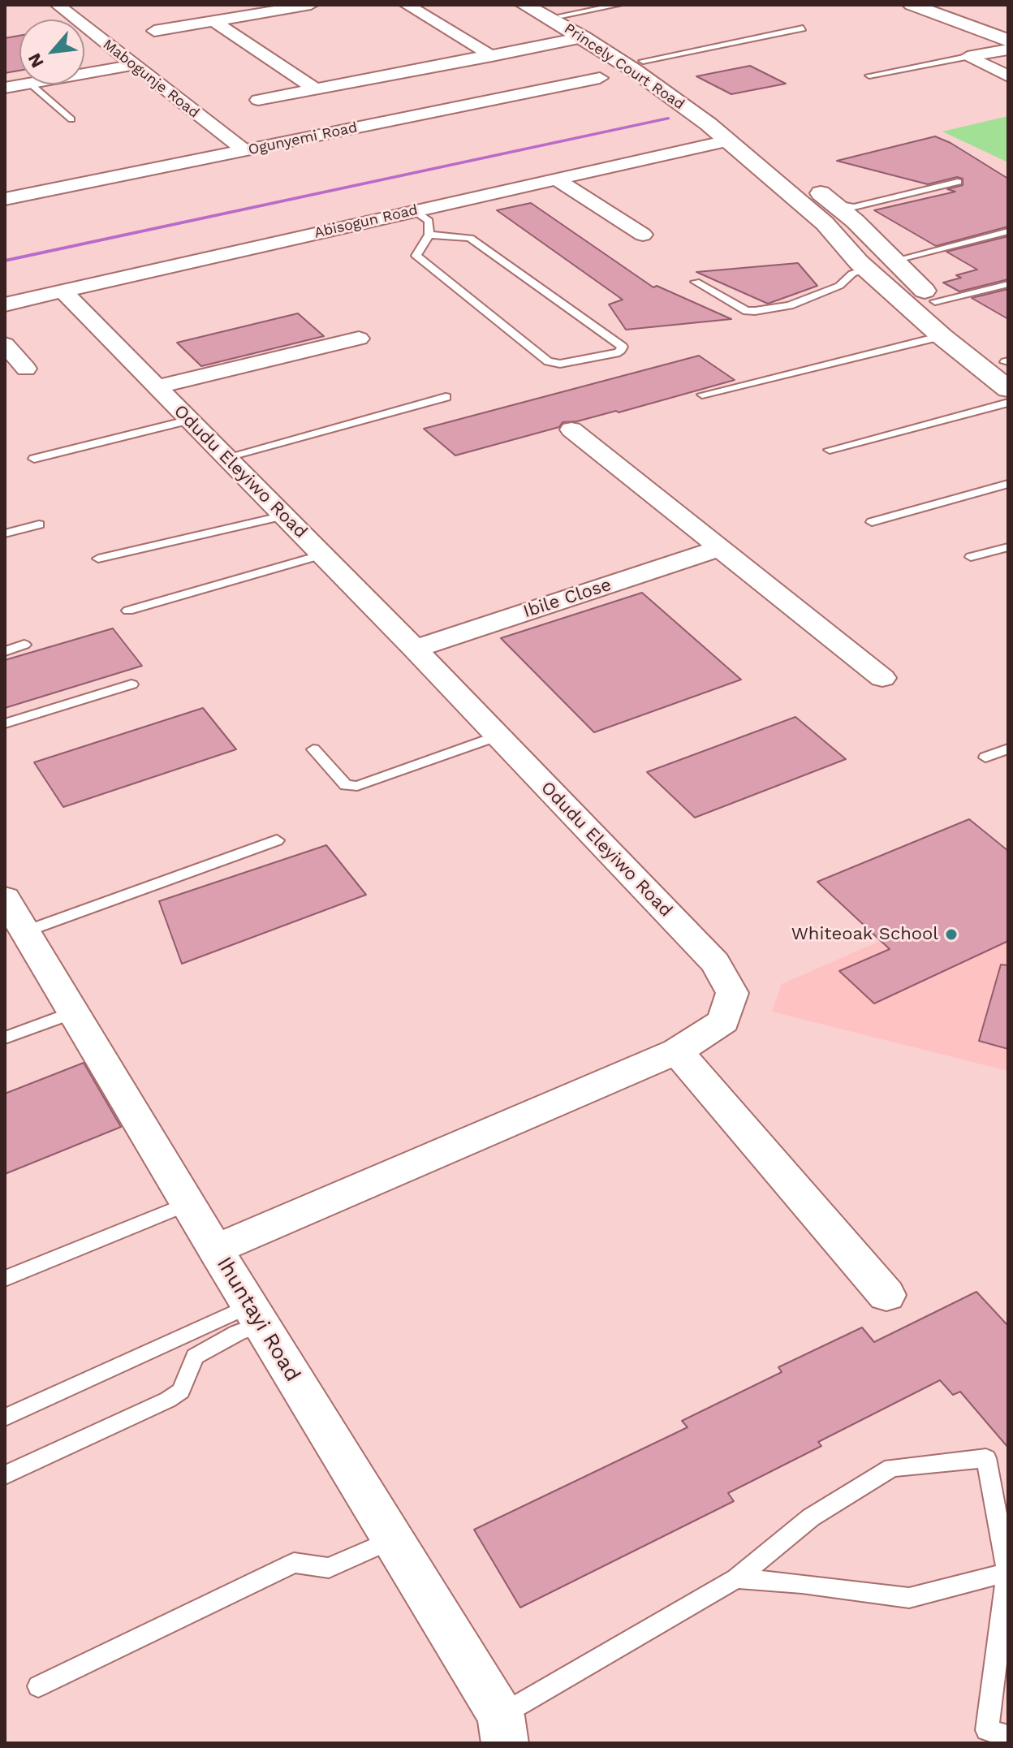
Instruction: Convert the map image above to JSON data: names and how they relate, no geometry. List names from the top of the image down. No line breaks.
{"streets":{"street":["Princely Court Road","Mabogunje Road","Ogunyemi Road","Abisogun Road","Odudu Eleyiwo Road","Ibile Close","Ihuntayi Road"]},"crossings":[["Princely Court Road","Abisogun Road"],["Mabogunje Road","Ogunyemi Road"],["Abisogun Road","Odudu Eleyiwo Road"],["Odudu Eleyiwo Road","Ibile Close"],["Odudu Eleyiwo Road","Ihuntayi Road"]],"places":["Whiteoak School"],"north":"bottom left"}
